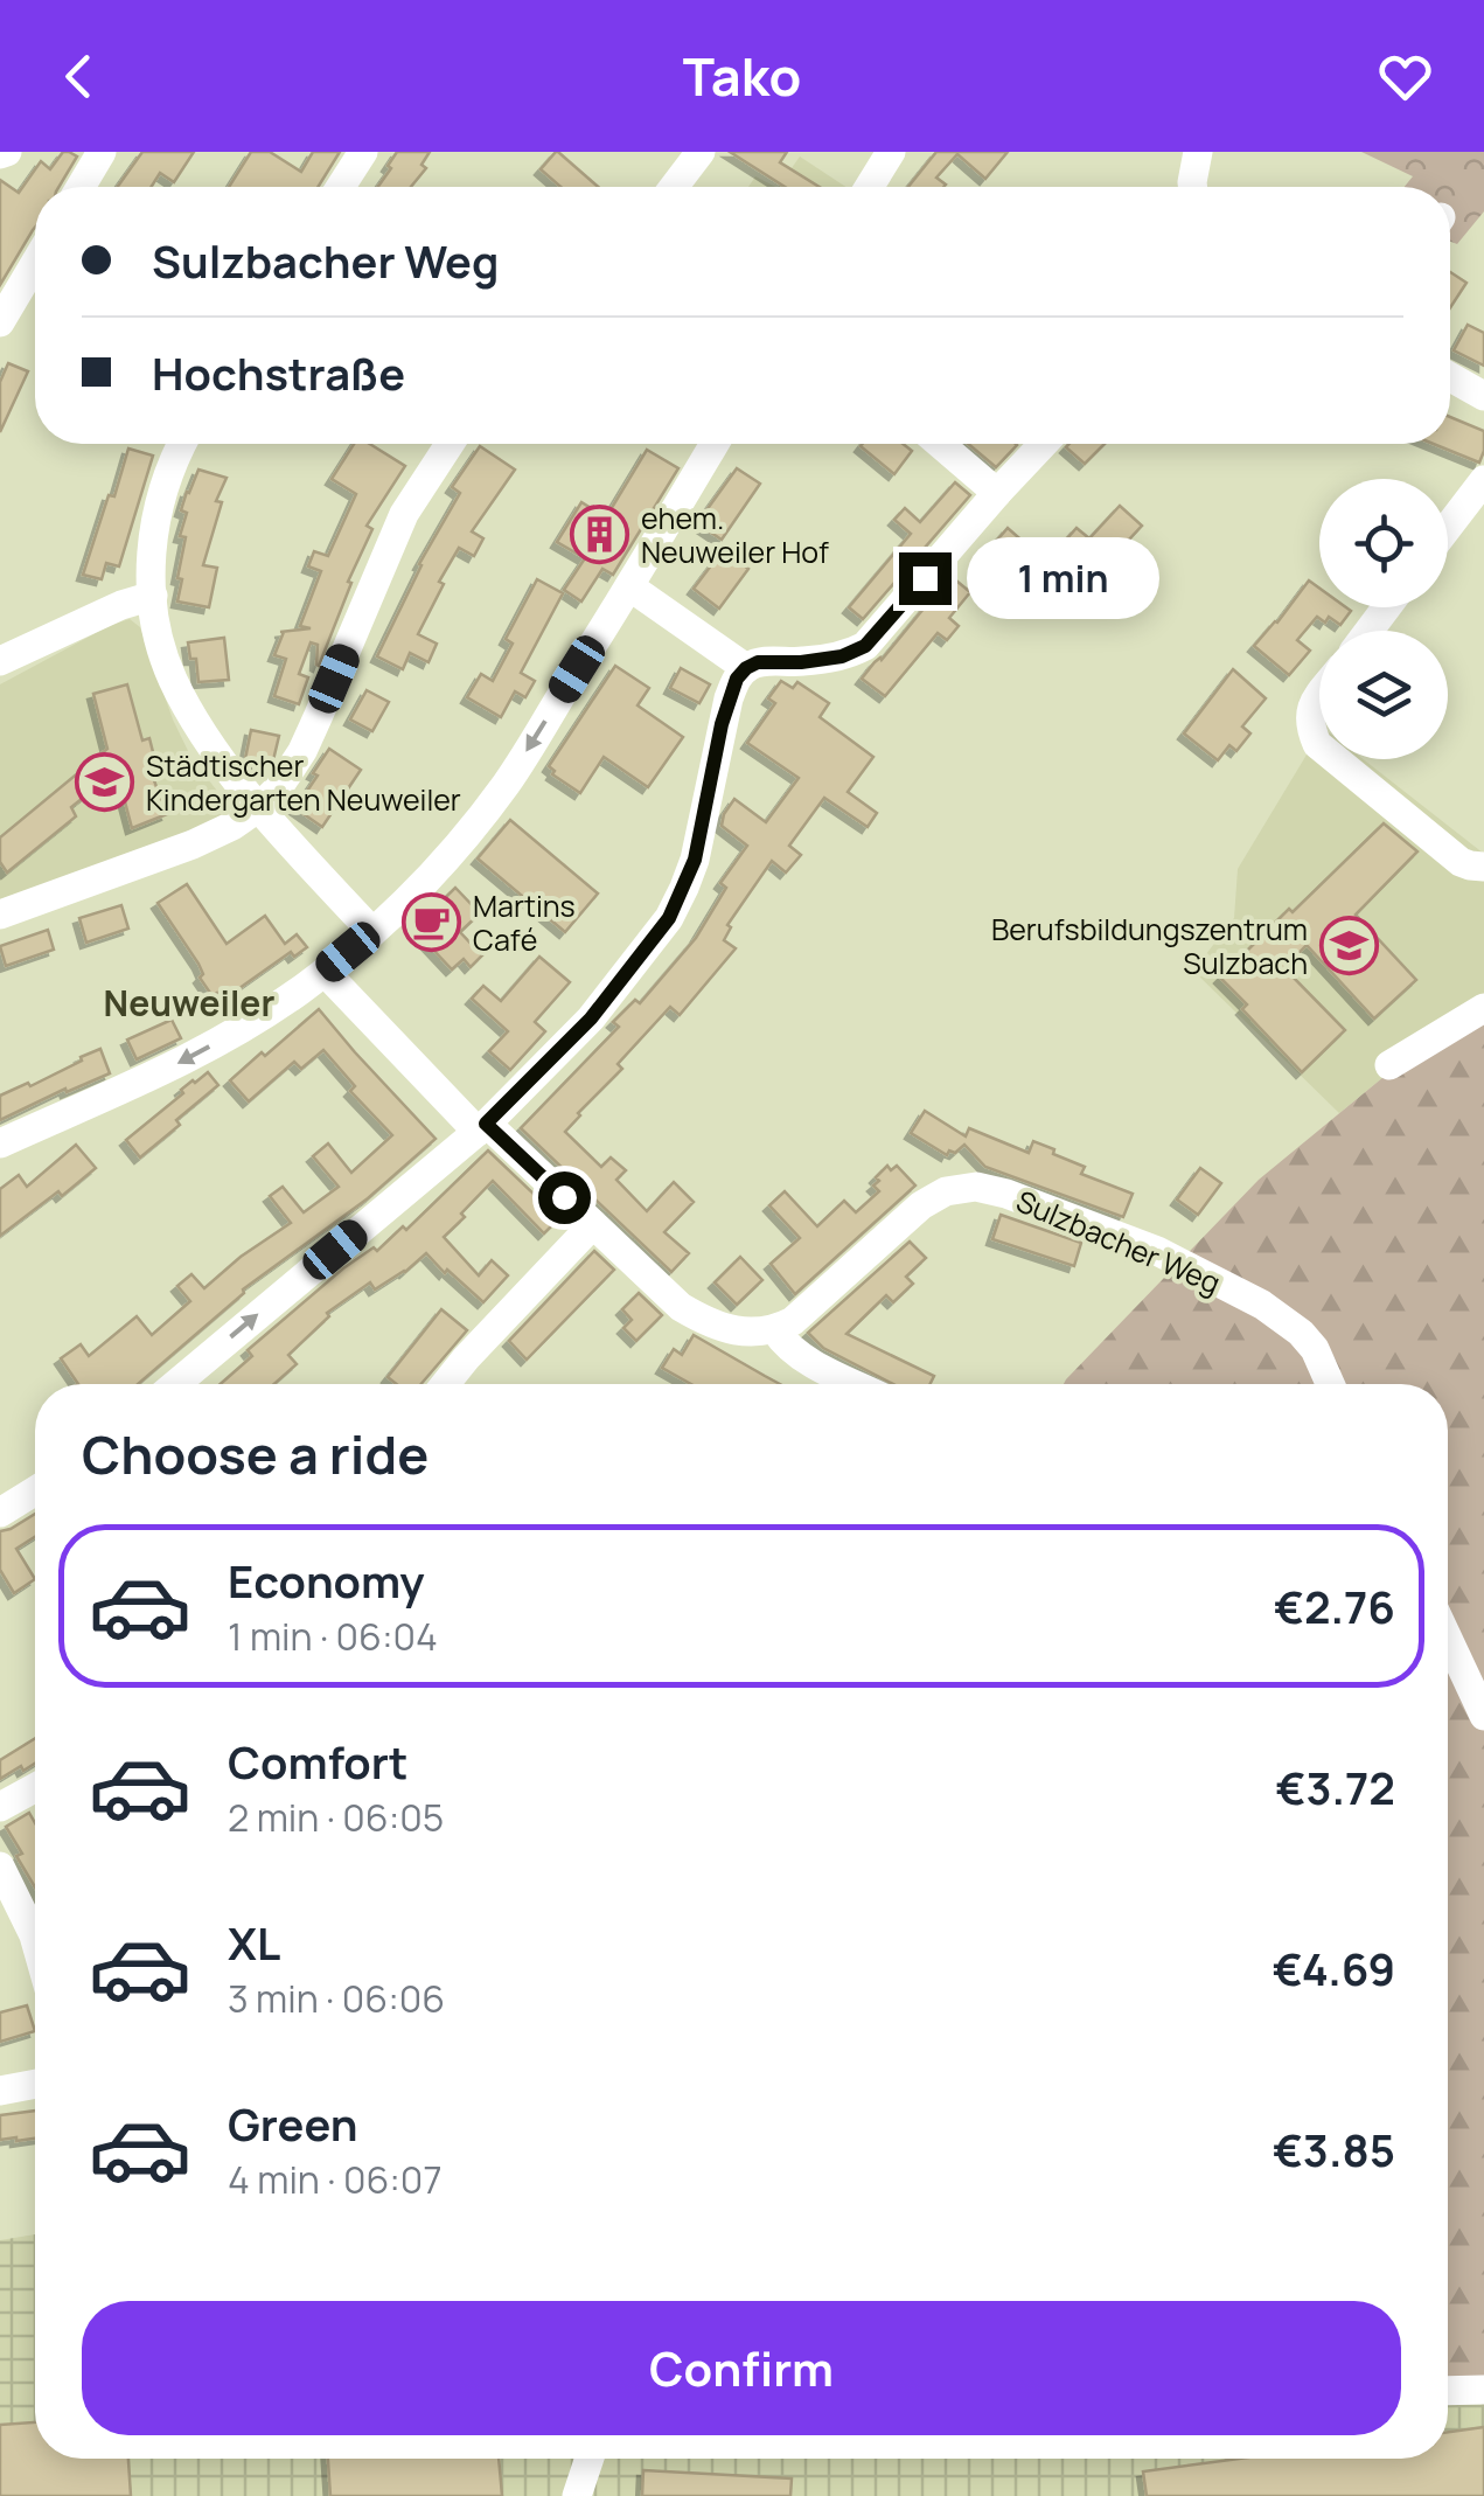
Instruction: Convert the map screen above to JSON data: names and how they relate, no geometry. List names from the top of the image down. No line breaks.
{"streets":{"street":["Sulzbacher Weg"]},"districts":["Neuweiler"],"places":{"building":["ehem. Neuweiler Hof"],"school or university":["Städtischer Kindergarten Neuweiler","Berufsbildungszentrum Sulzbach"],"cafe":["Martins Café"]},"page":{"header":"Tako","banner":["Sulzbacher Weg","Hochstraße"],"bubble":"1 min","heading":"Choose a ride","list":[{"name":"Economy","note":"1 min · 06:04","value":"€2.76"},{"name":"Comfort","note":"2 min · 06:05","value":"€3.72"},{"name":"XL","note":"3 min · 06:06","value":"€4.69"},{"name":"Green","note":"4 min · 06:07","value":"€3.85"}],"buttons":"Confirm"}}
